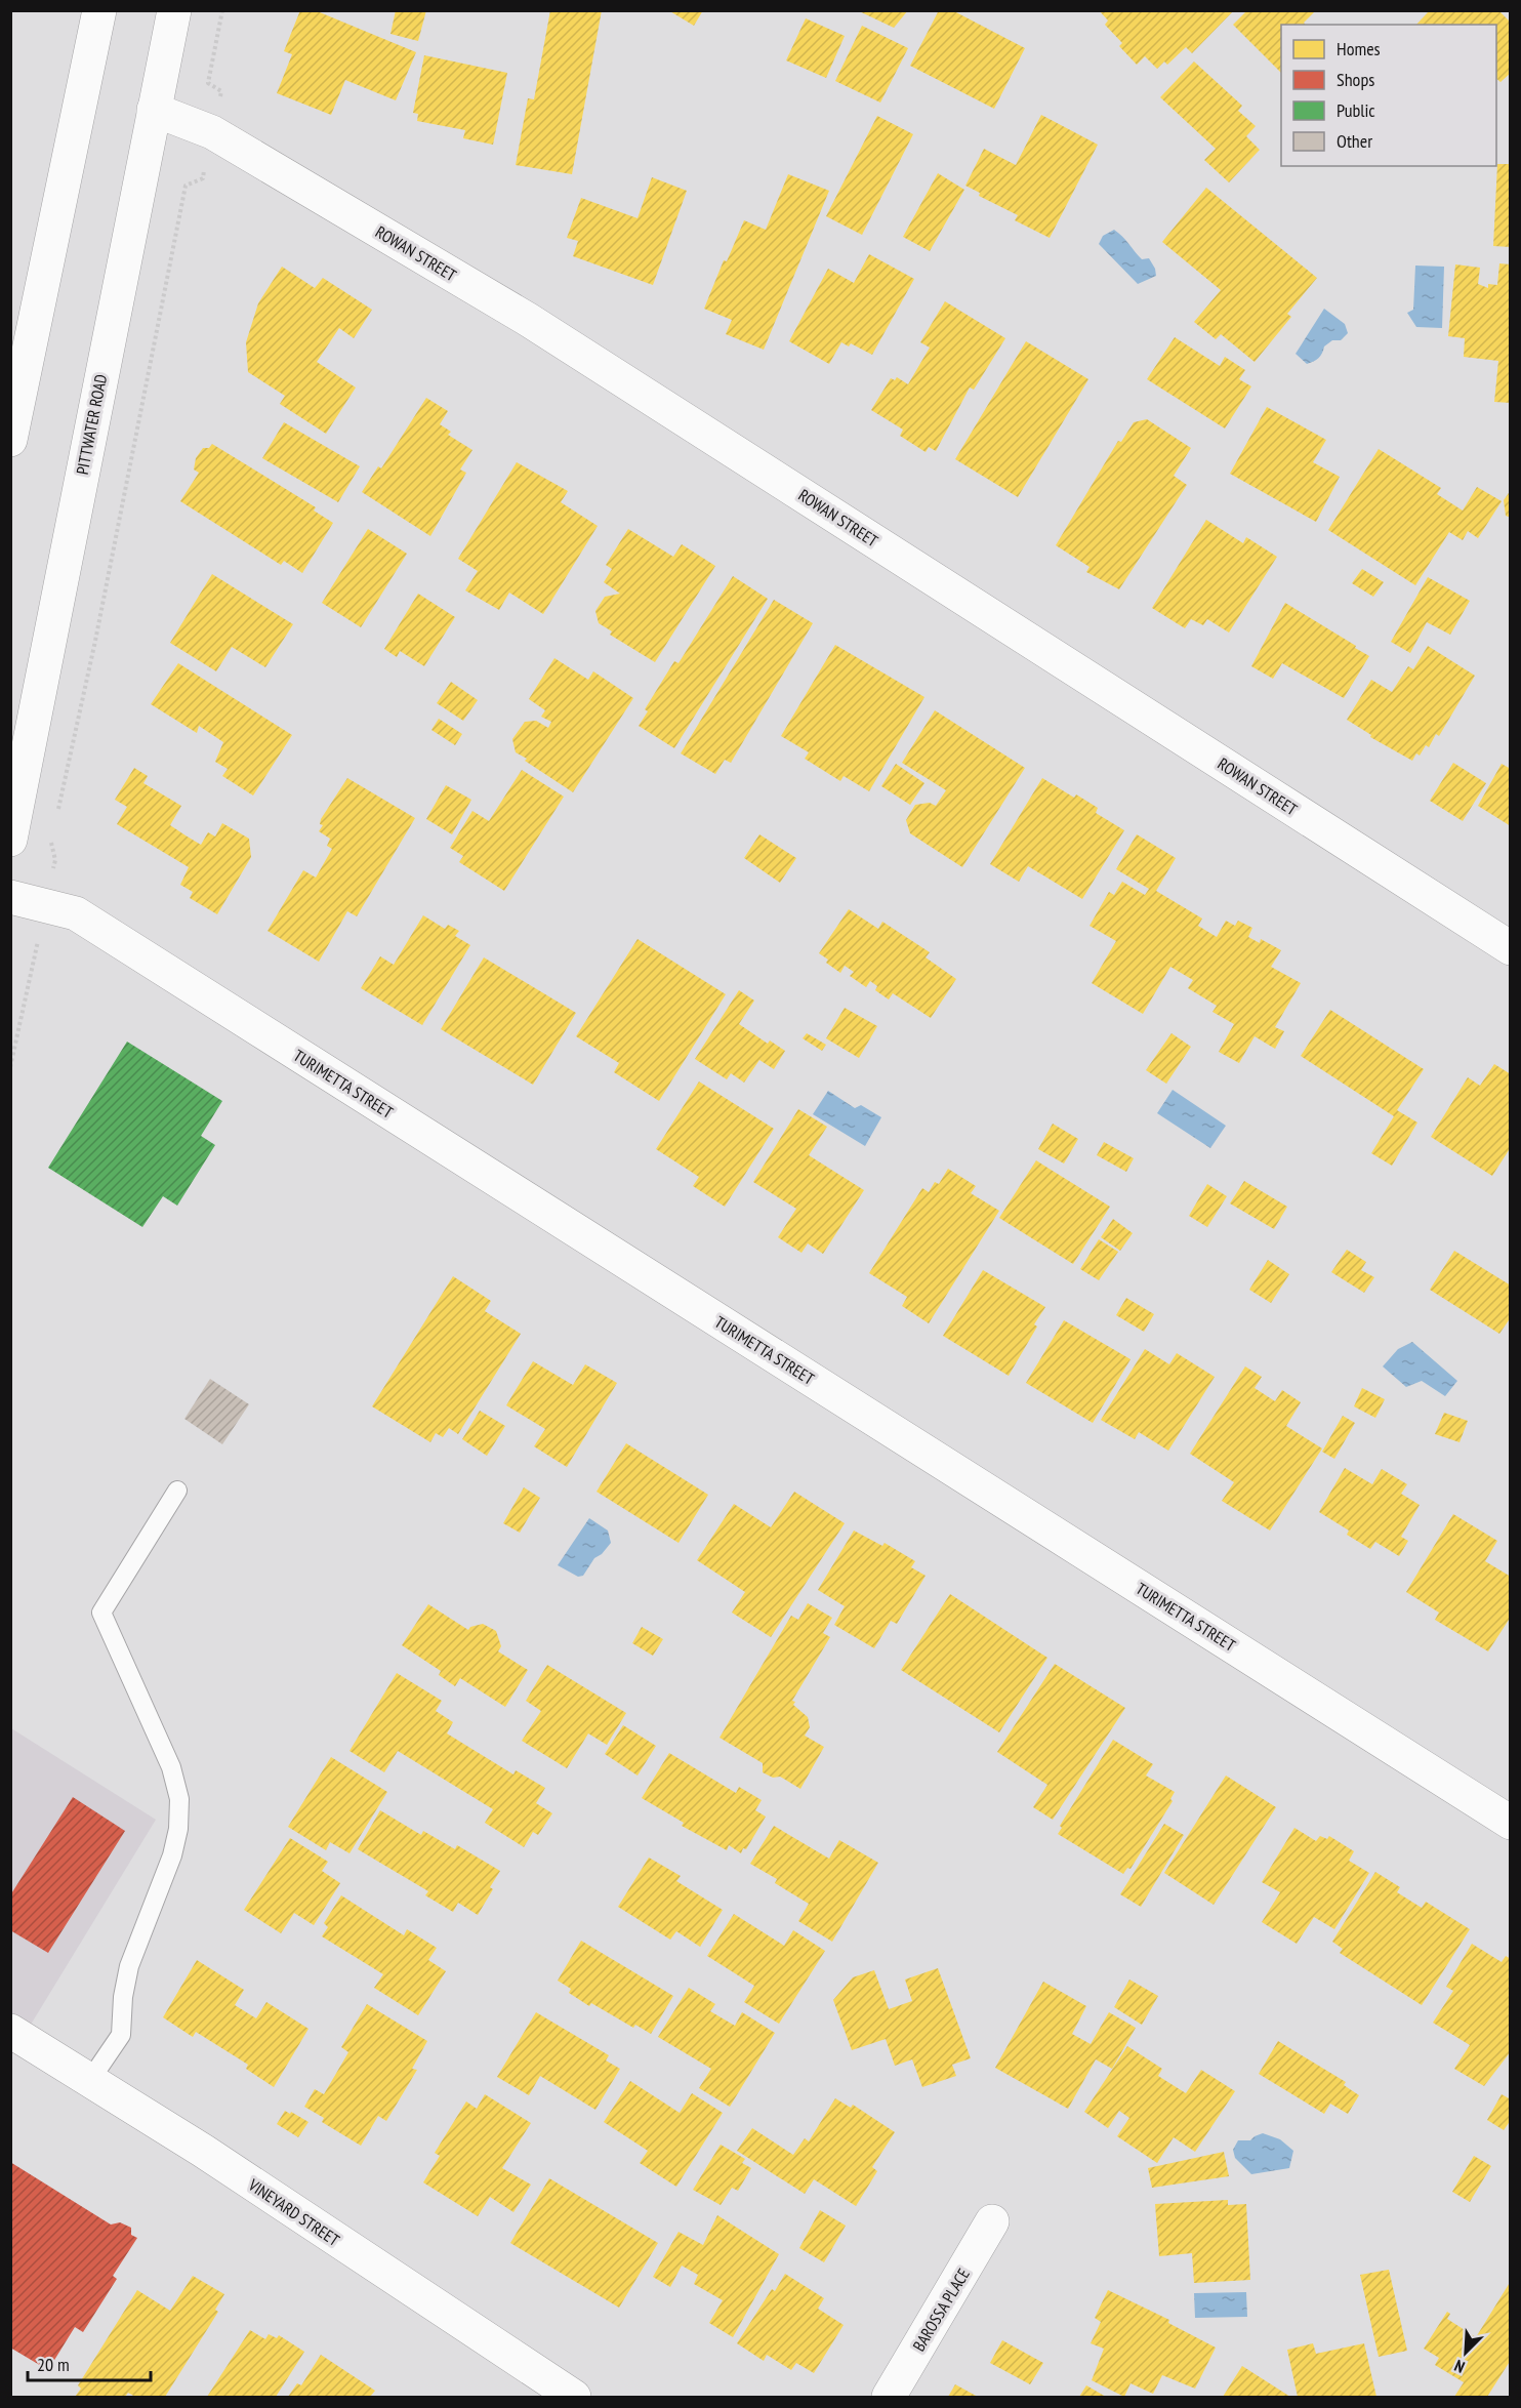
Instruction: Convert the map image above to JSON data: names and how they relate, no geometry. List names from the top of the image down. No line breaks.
{"streets":{"main road":["ROWAN STREET","PITTWATER ROAD","TURIMETTA STREET","VINEYARD STREET","BAROSSA PLACE"]},"crossings":[["ROWAN STREET","PITTWATER ROAD"]],"legend":["Homes","Shops","Public","Other"],"scale_bar":"20 m","north":"bottom left"}
